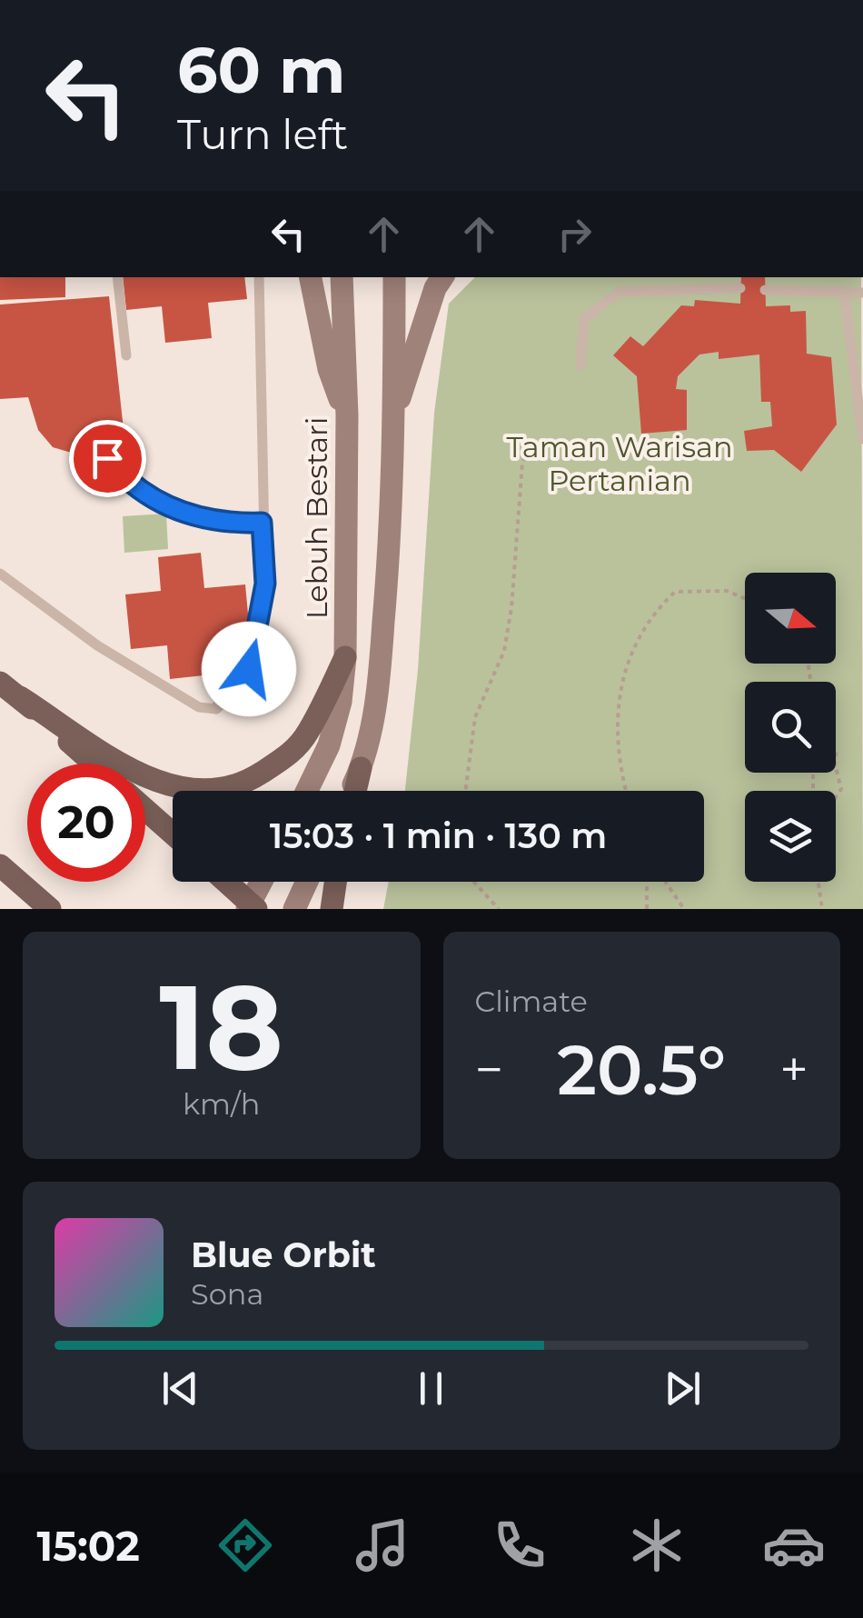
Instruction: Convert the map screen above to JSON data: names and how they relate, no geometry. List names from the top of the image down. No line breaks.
{"streets":{"main road":["Lebuh Bestari"]},"parks":["Taman Warisan Pertanian"],"north":"right","page":{"turn":["60 m","Turn left"],"limit":"20","trip":"15:03 · 1 min · 130 m","tile":[["18","km/h"],"Climate"],"heat":["−","20.5°","+"],"song":["Blue Orbit","Sona"],"tabs":"15:02"}}
